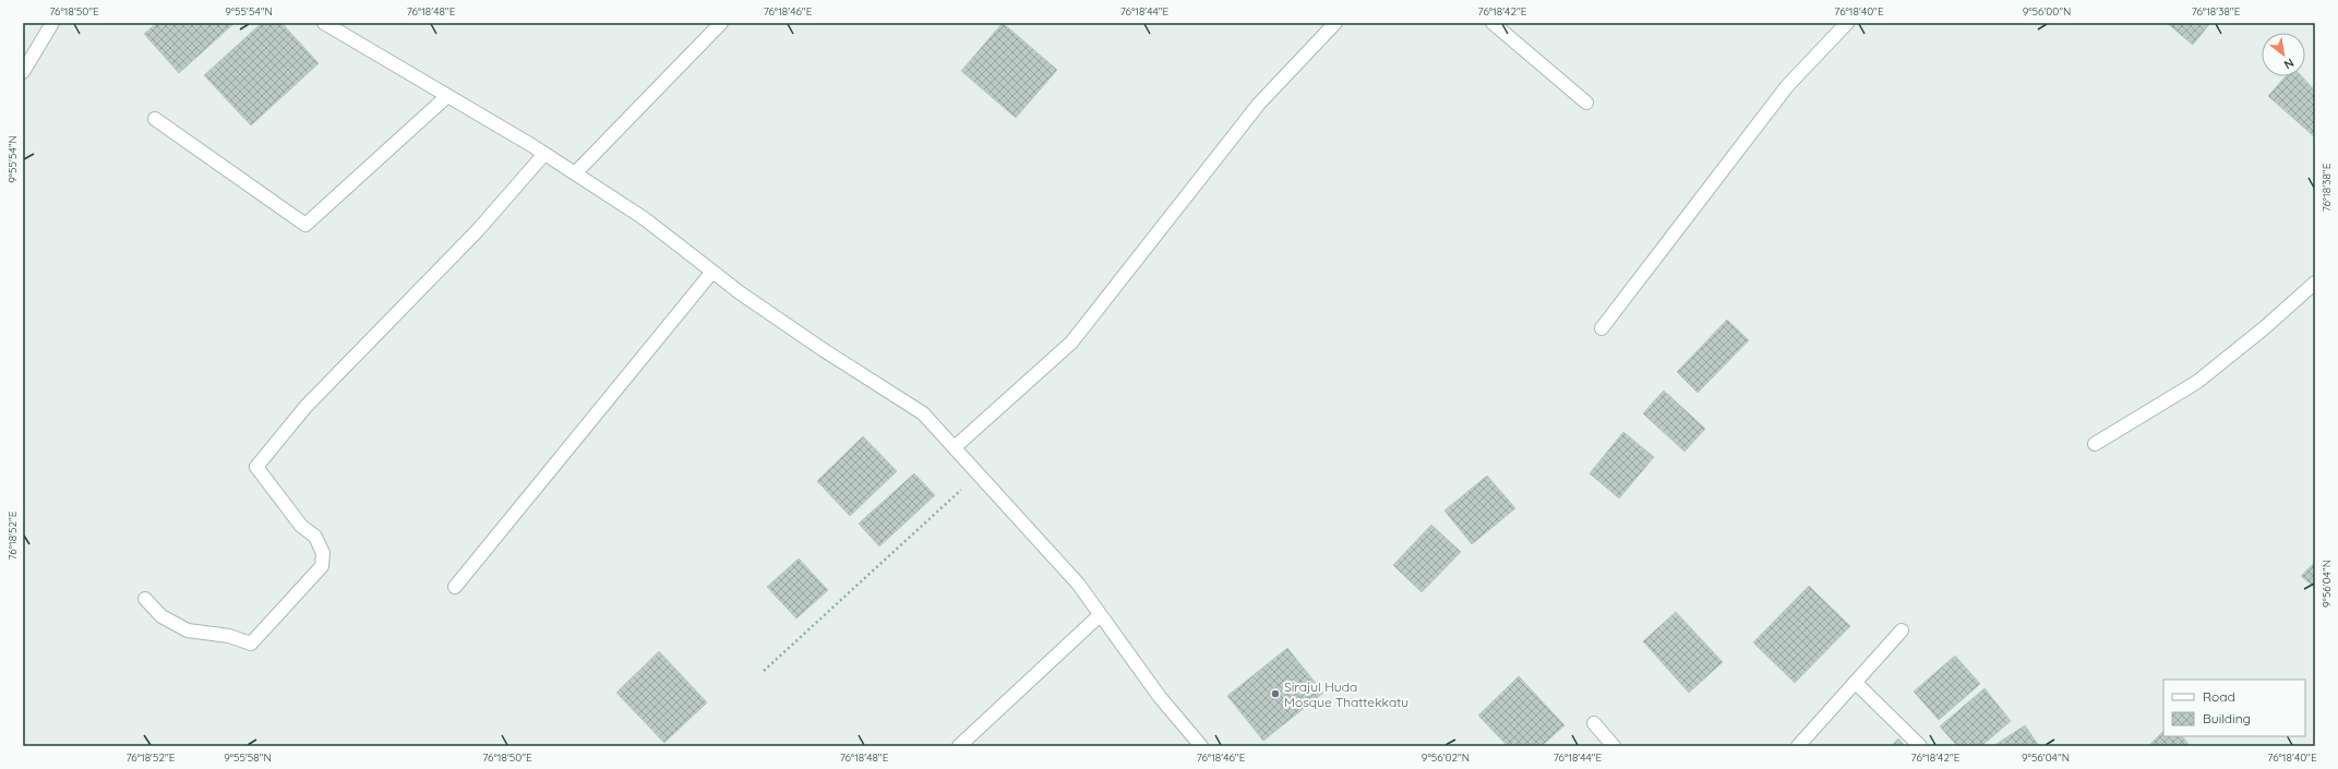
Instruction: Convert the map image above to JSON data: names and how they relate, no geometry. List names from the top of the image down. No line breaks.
{"places":["Sirajul Huda Mosque Thattekkatu"],"legend":["Road","Building"],"north":"bottom right","coordinates":["76°18'50\"E","9°55'54\"N","76°18'48\"E","76°18'46\"E","76°18'44\"E","76°18'42\"E","76°18'40\"E","9°56'00\"N","76°18'38\"E","76°18'52\"E","9°56'04\"N","9°55'58\"N","9°56'02\"N"]}
